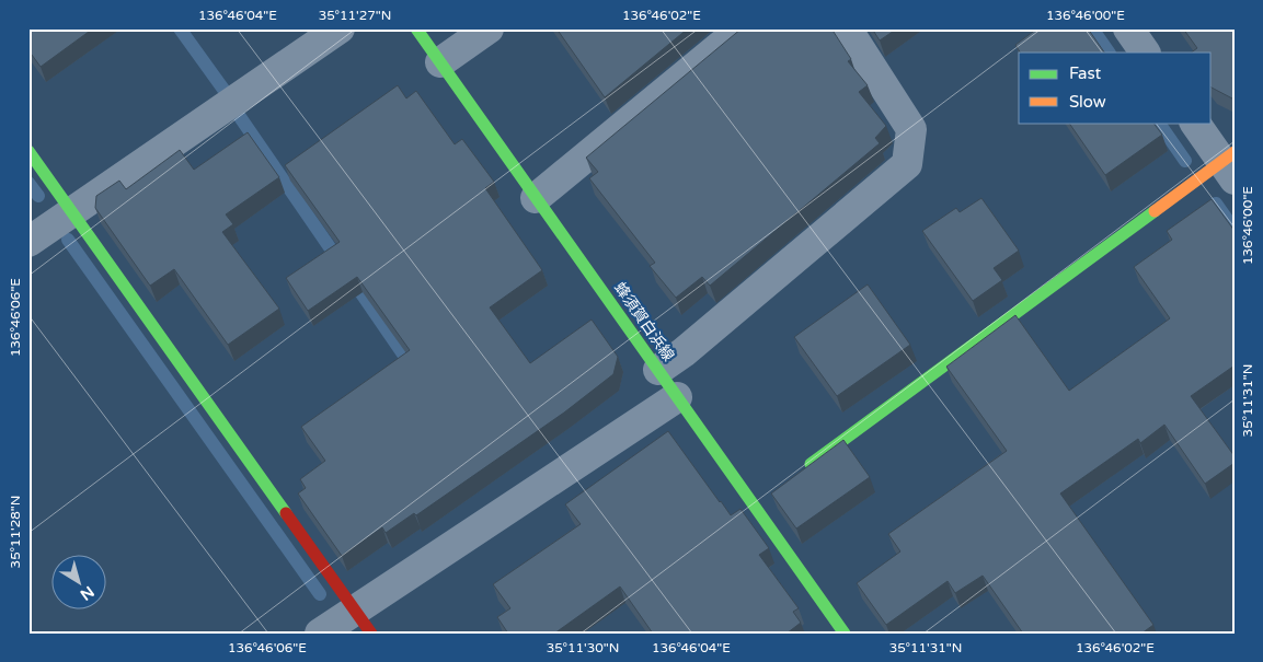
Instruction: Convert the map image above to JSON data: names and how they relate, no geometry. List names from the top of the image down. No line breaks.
{"streets":{"street":["蜂須賀白浜線"]},"legend":["Fast","Slow"],"north":"bottom right","coordinates":["136°46'04\"E","35°11'27\"N","136°46'02\"E","136°46'00\"E","136°46'06\"E","35°11'31\"N","35°11'28\"N","35°11'30\"N"]}
